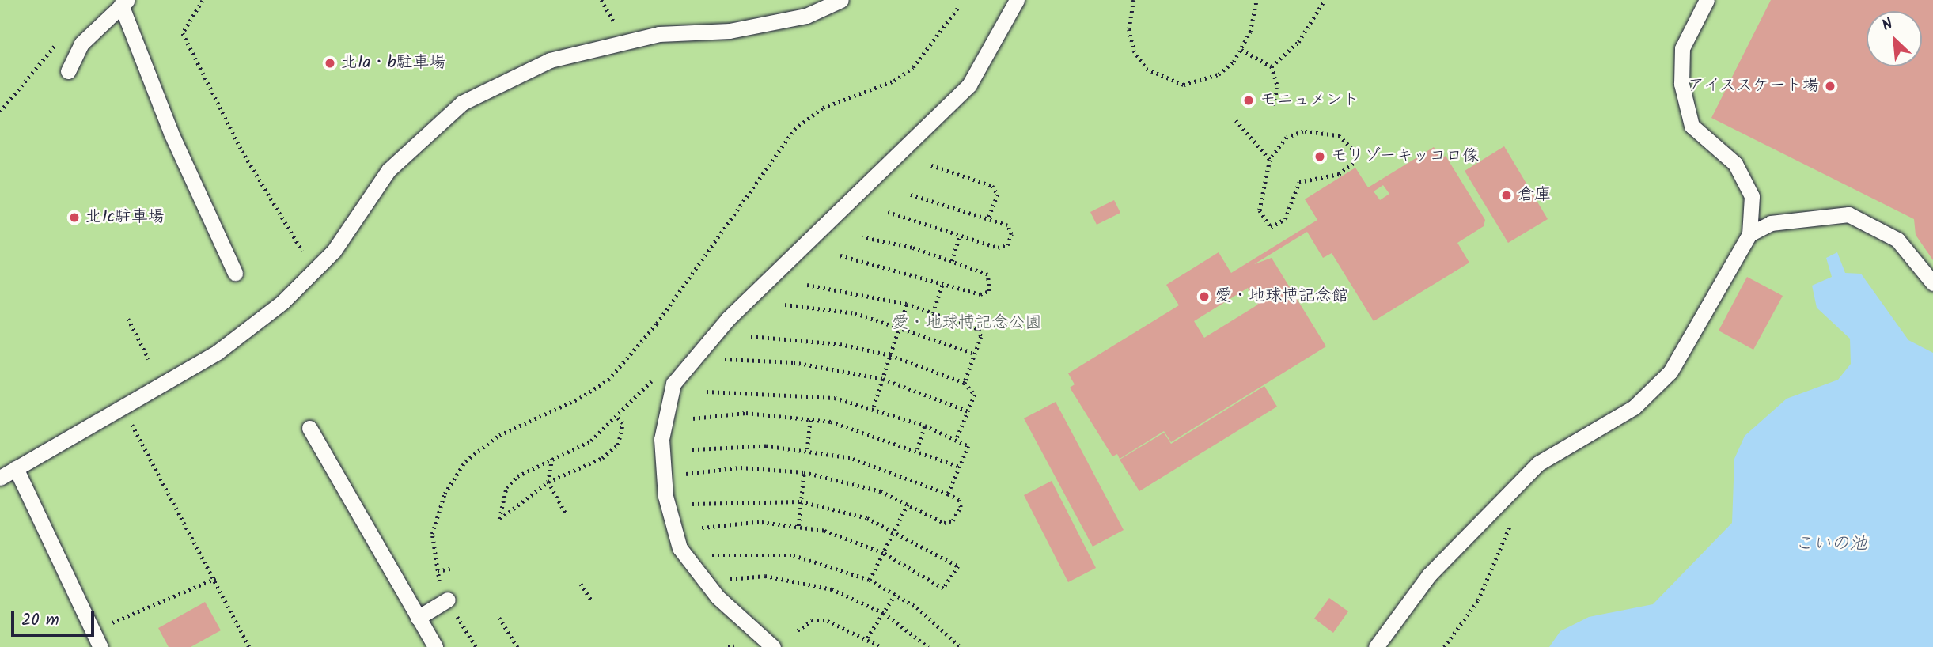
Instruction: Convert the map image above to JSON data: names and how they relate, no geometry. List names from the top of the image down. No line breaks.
{"water":["こいの池"],"parks":["愛・地球博記念公園"],"places":["北1a・b駐車場","アイススケート場","モニュメント","モリゾーキッコロ像","倉庫","北1c駐車場","愛・地球博記念館"],"scale_bar":"20 m","north":"top left"}
